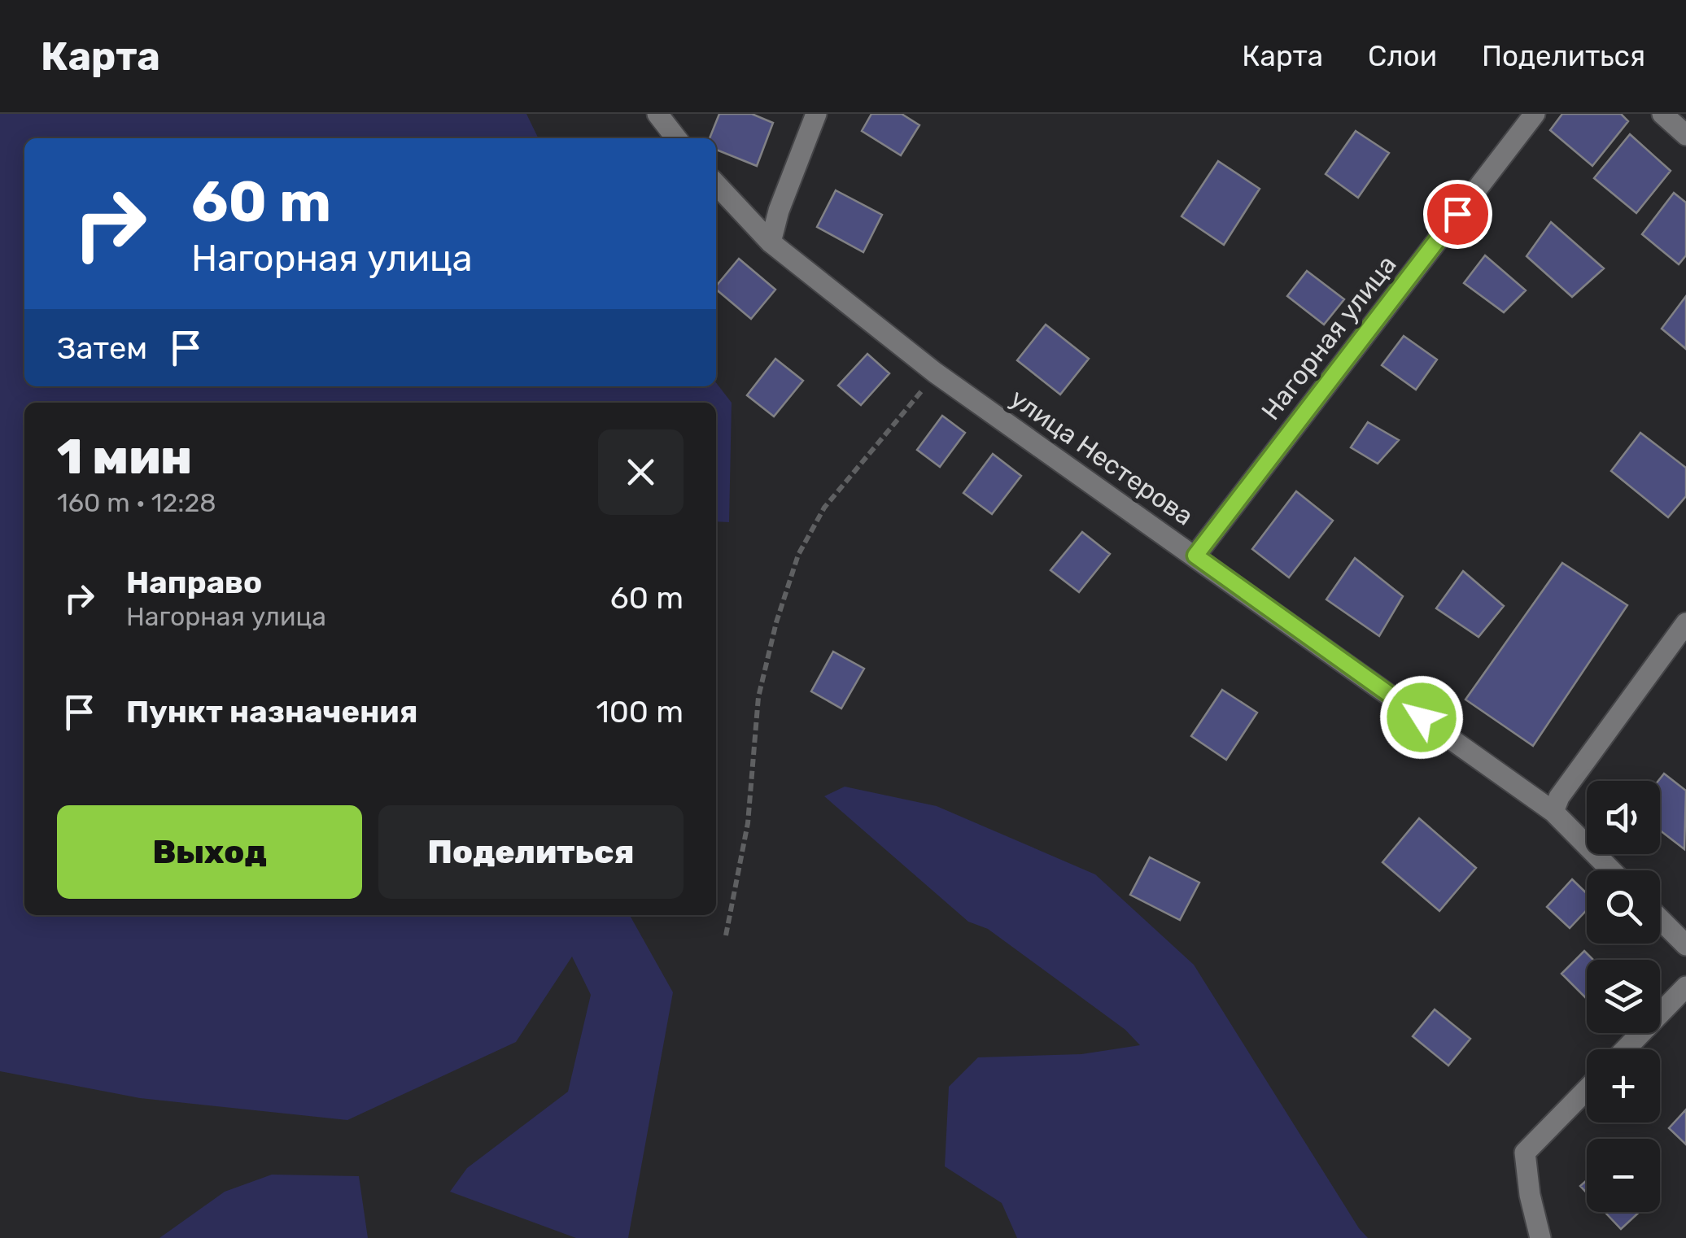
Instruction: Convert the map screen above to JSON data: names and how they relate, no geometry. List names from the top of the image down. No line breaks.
{"streets":{"street":["Нагорная улица","улица Нестерова"]},"crossings":[["Нагорная улица","улица Нестерова"]],"page":{"header":"Карта","nav":["Карта","Слои","Поделиться"],"turn":["60 m","Нагорная улица"],"then":"Затем","heading":["1 мин","160 m · 12:28"],"list":[{"name":"Направо","note":"Нагорная улица","value":"60 m"},{"name":"Пункт назначения","value":"100 m"}],"map_buttons":["+","−"],"buttons":["Выход","Поделиться"]}}
